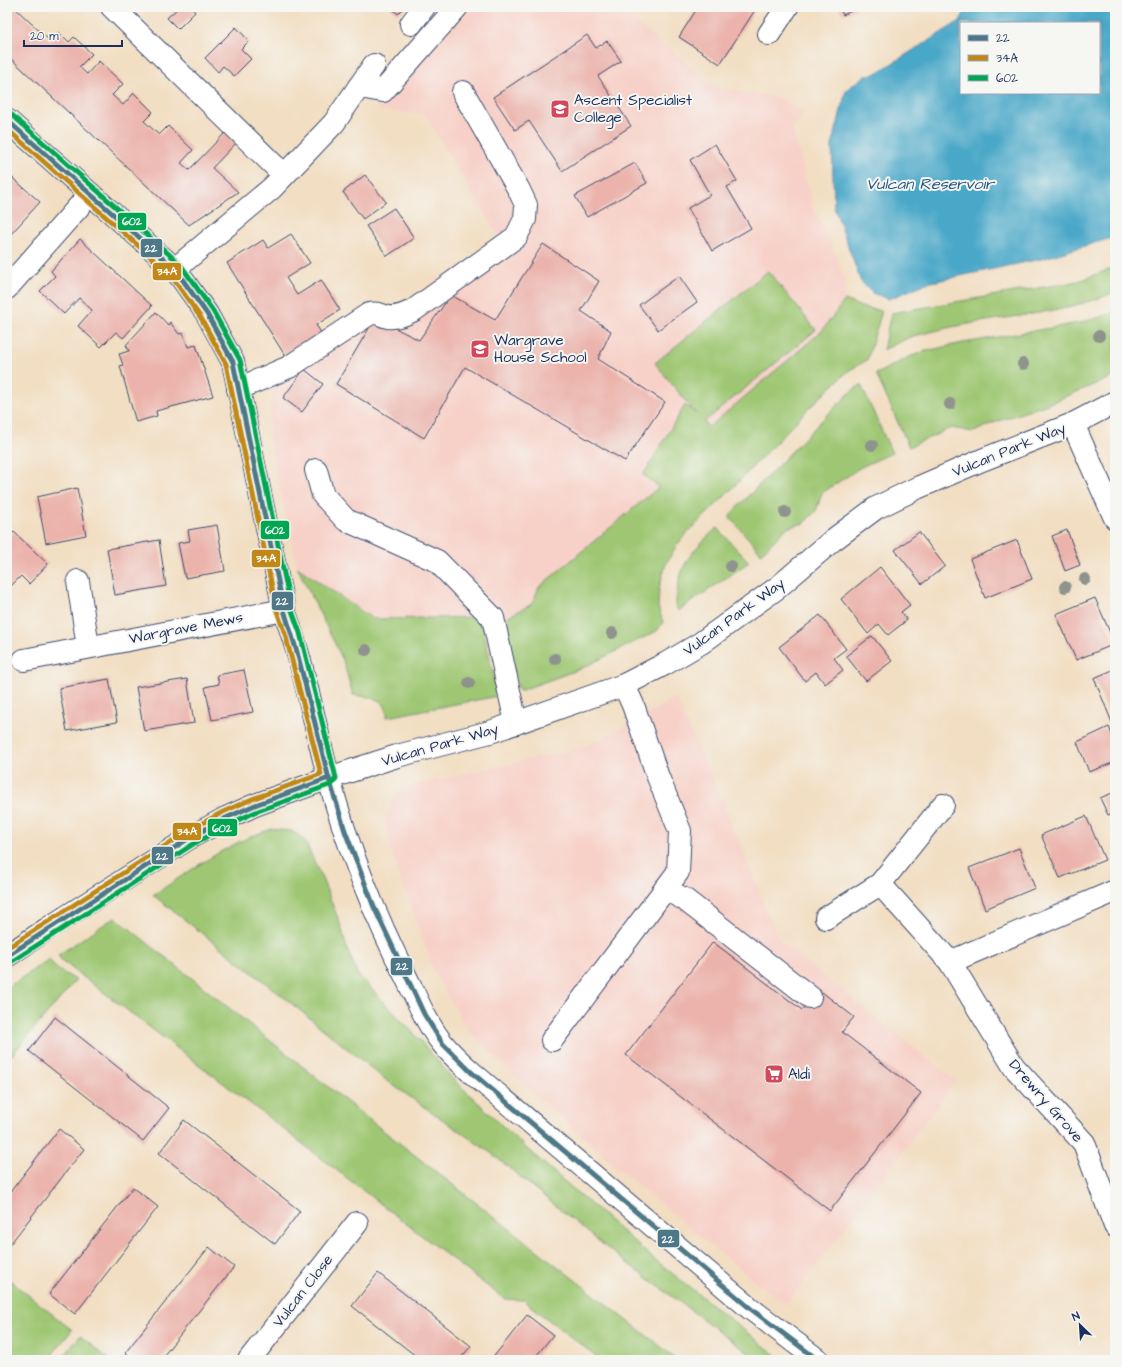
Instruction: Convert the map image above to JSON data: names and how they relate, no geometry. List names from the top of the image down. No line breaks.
{"streets":{"street":["Vulcan Park Way","Wargrave Mews","Drewry Grove","Vulcan Close"]},"water":["Vulcan Reservoir"],"places":{"school or university":["Ascent Specialist College","Wargrave House School"],"supermarket":["Aldi"]},"lines":["transit line 602","transit line 22","transit line 34A"],"legend":["22","34A","602"],"scale_bar":"20 m","north":"top left"}
